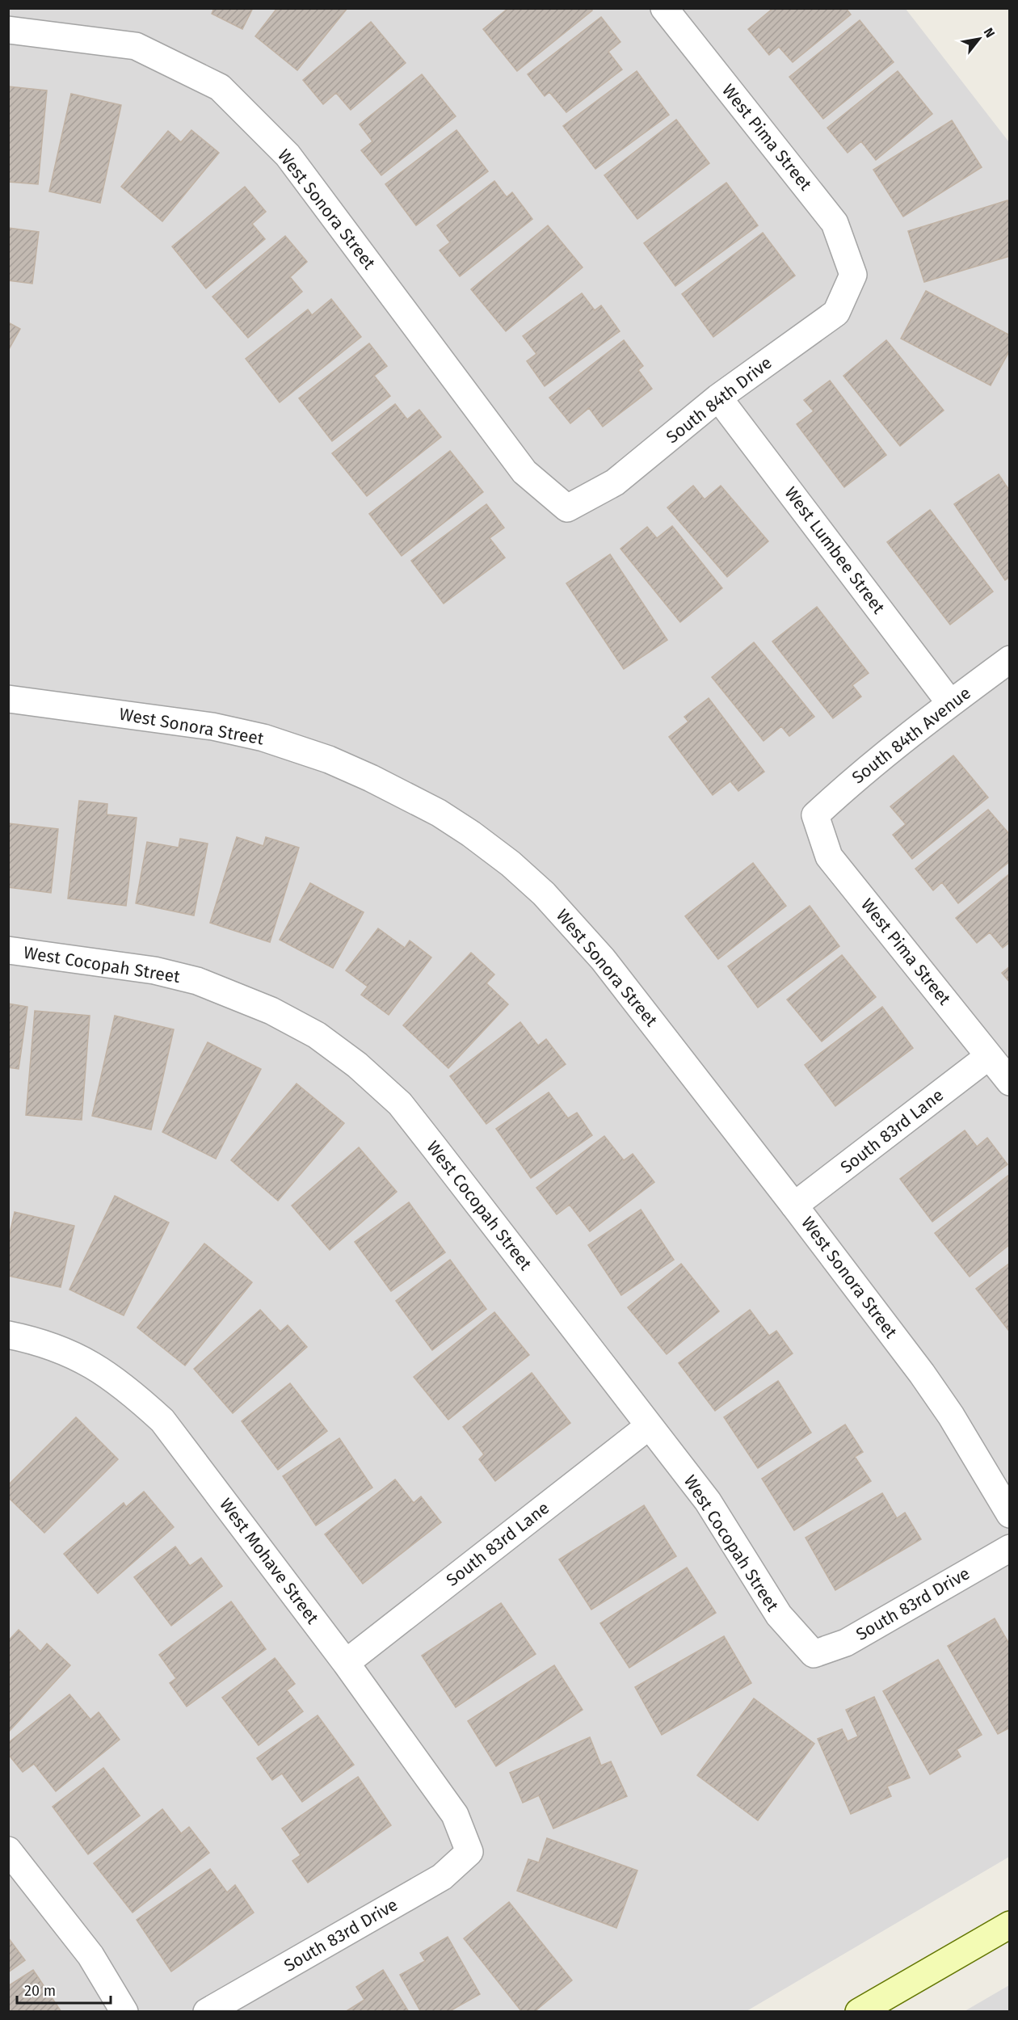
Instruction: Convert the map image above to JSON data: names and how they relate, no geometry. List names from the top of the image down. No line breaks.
{"streets":{"street":["West Pima Street","West Sonora Street","South 84th Drive","West Lumbee Street","South 84th Avenue","West Cocopah Street","South 83rd Lane","West Mohave Street","South 83rd Drive"]},"crossings":[["West Pima Street","South 84th Drive"],["West Pima Street","South 84th Avenue"],["West Pima Street","South 83rd Lane"],["West Sonora Street","South 84th Drive"],["West Sonora Street","South 83rd Lane"],["South 84th Drive","West Lumbee Street"],["West Lumbee Street","South 84th Avenue"],["West Cocopah Street","South 83rd Lane"],["West Cocopah Street","South 83rd Drive"],["South 83rd Lane","West Mohave Street"],["West Mohave Street","South 83rd Drive"]],"scale_bar":"20 m","north":"top right"}
